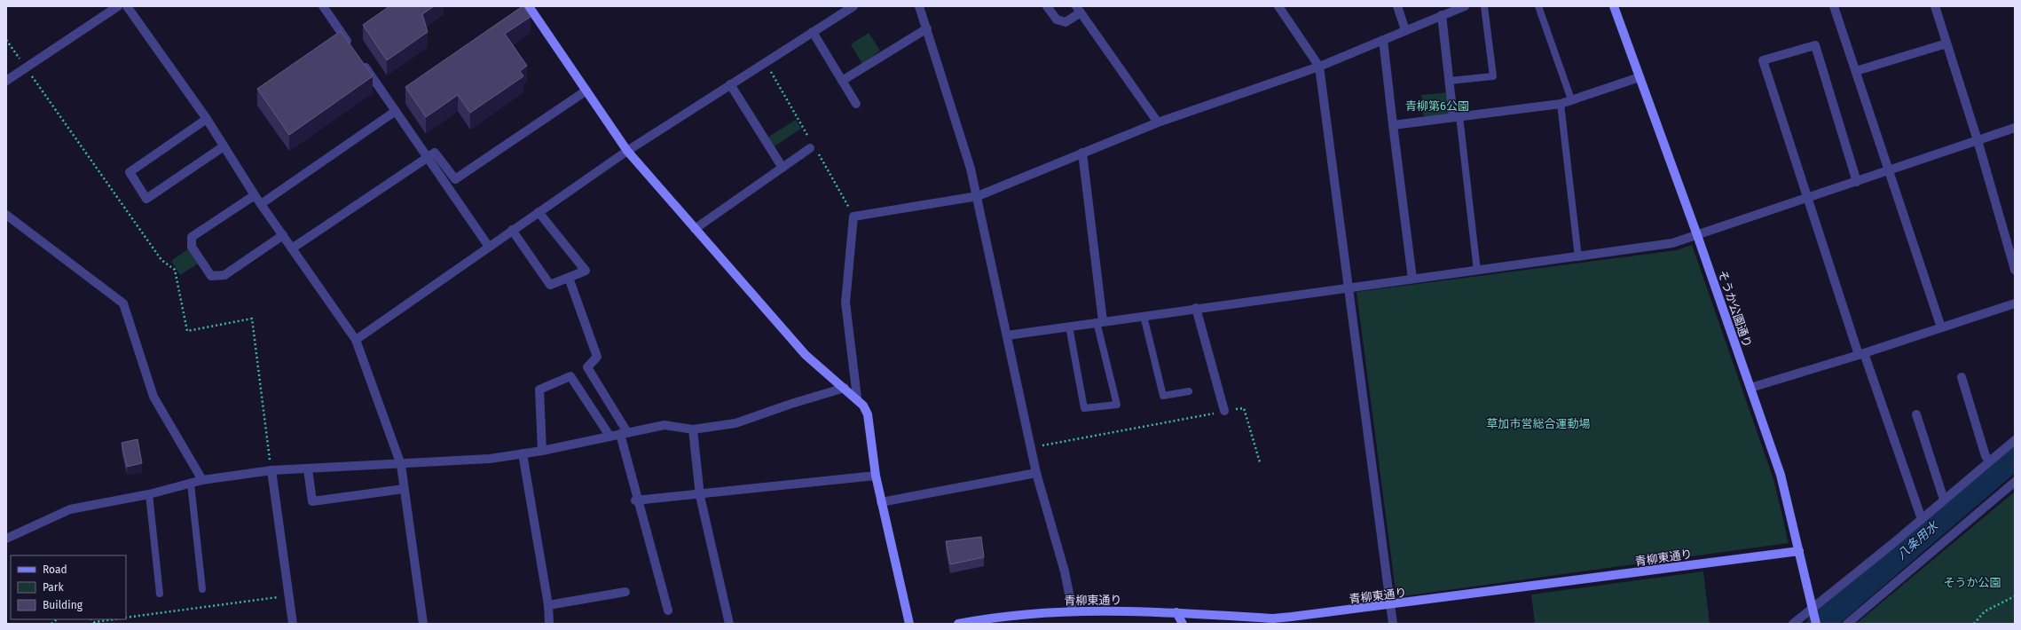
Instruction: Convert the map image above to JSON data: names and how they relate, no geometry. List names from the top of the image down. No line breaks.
{"streets":{"street":["そうか公園通り","青柳東通り"]},"crossings":[["そうか公園通り","青柳東通り"]],"water":["八条用水"],"parks":["青柳第6公園","草加市営総合運動場","そうか公園"],"legend":["Road","Park","Building"]}
